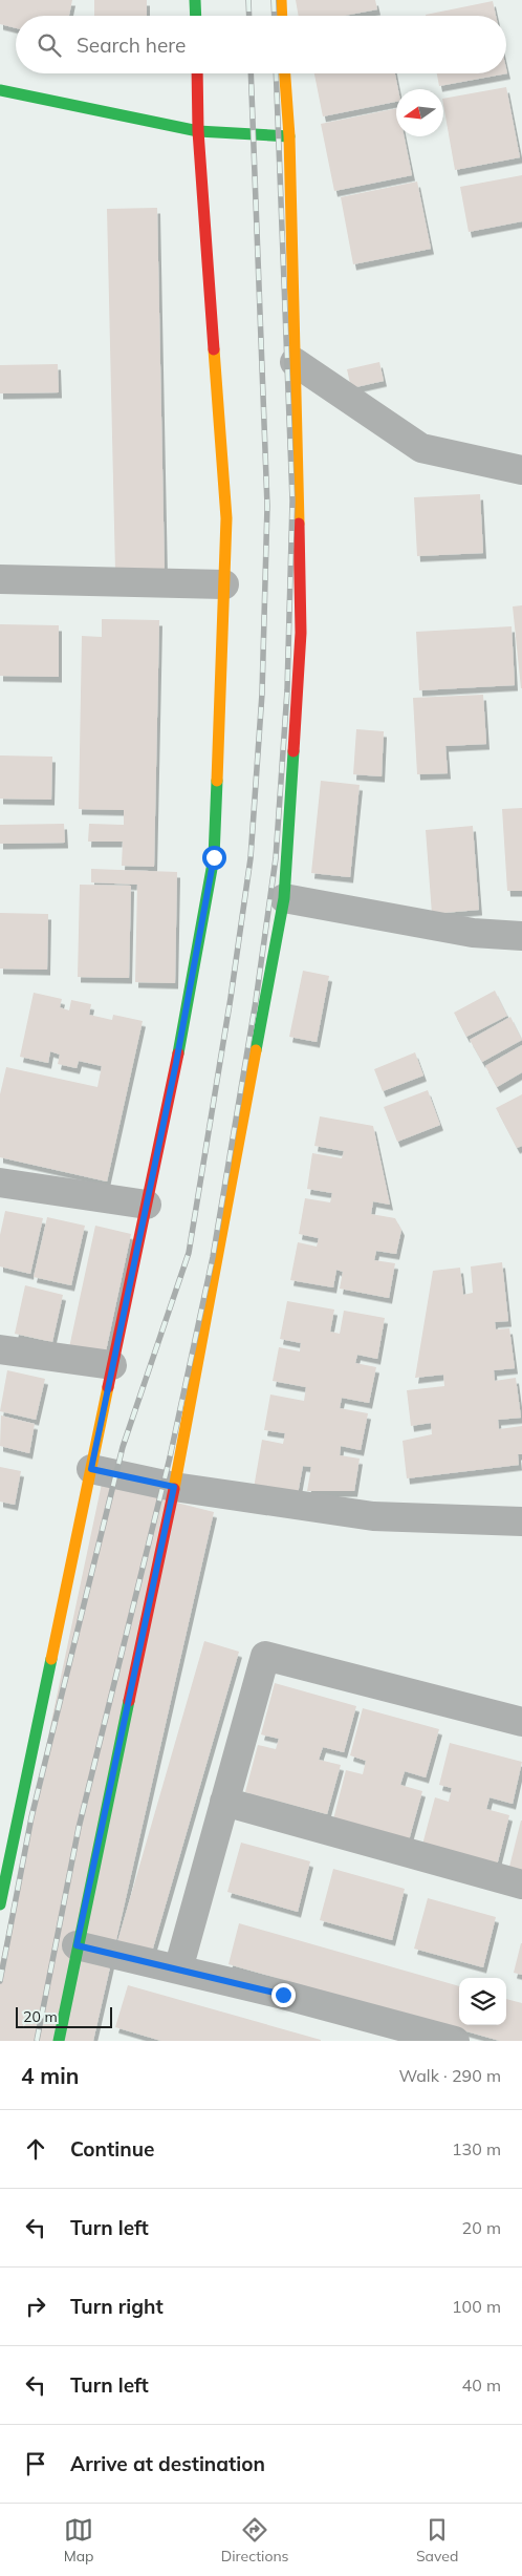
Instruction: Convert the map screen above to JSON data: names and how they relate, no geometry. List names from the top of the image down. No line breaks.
{"scale_bar":"20 m","north":"left","page":{"search":"Search here","scale":"20 m","heading":["4 min","Walk · 290 m"],"list":[["Continue","130 m"],["Turn left","20 m"],["Turn right","100 m"],["Turn left","40 m"],"Arrive at destination"],"nav":["Map","Directions","Saved"]}}
